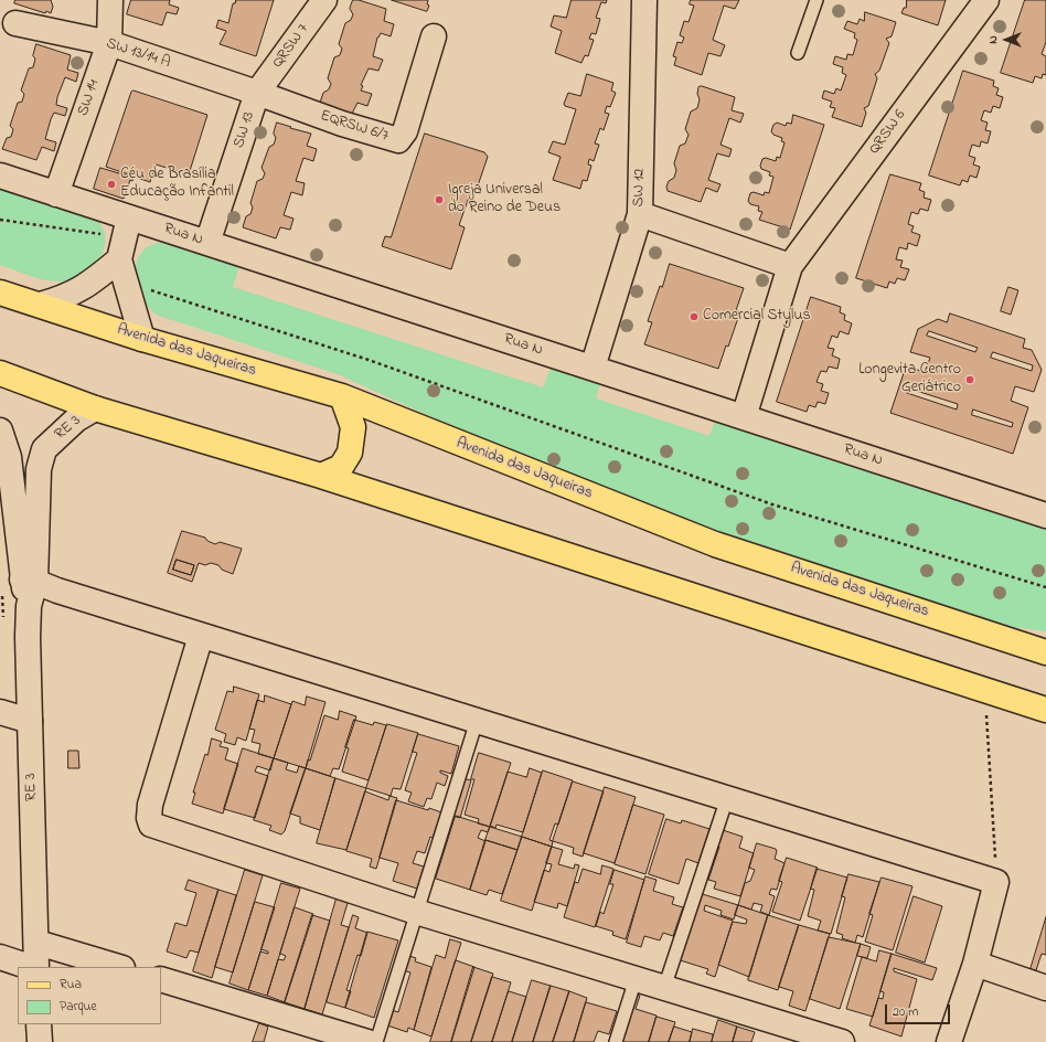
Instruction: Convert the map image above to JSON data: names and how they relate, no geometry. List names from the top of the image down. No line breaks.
{"streets":{"main road":["Avenida das Jaqueiras"],"street":["QRSW 7","SW 13/14 A","SW 14","EQRSW 6/7","SW 13","QRSW 6","SW 12","Rua N","RE 3"]},"crossings":[["QRSW 7","SW 13/14 A"],["QRSW 7","EQRSW 6/7"],["QRSW 7","SW 13"],["SW 13/14 A","SW 14"],["SW 13/14 A","EQRSW 6/7"],["SW 13/14 A","SW 13"],["SW 14","Rua N"],["EQRSW 6/7","SW 13"],["SW 13","Rua N"],["QRSW 6","Rua N"],["SW 12","Rua N"]],"places":["Céu de Brasília Educação Infantil","Igreja Universal do Reino de Deus","Comercial Stylus","Longevita Centro Geriátrico"],"legend":["Rua","Parque"],"scale_bar":"20 m","north":"left"}
